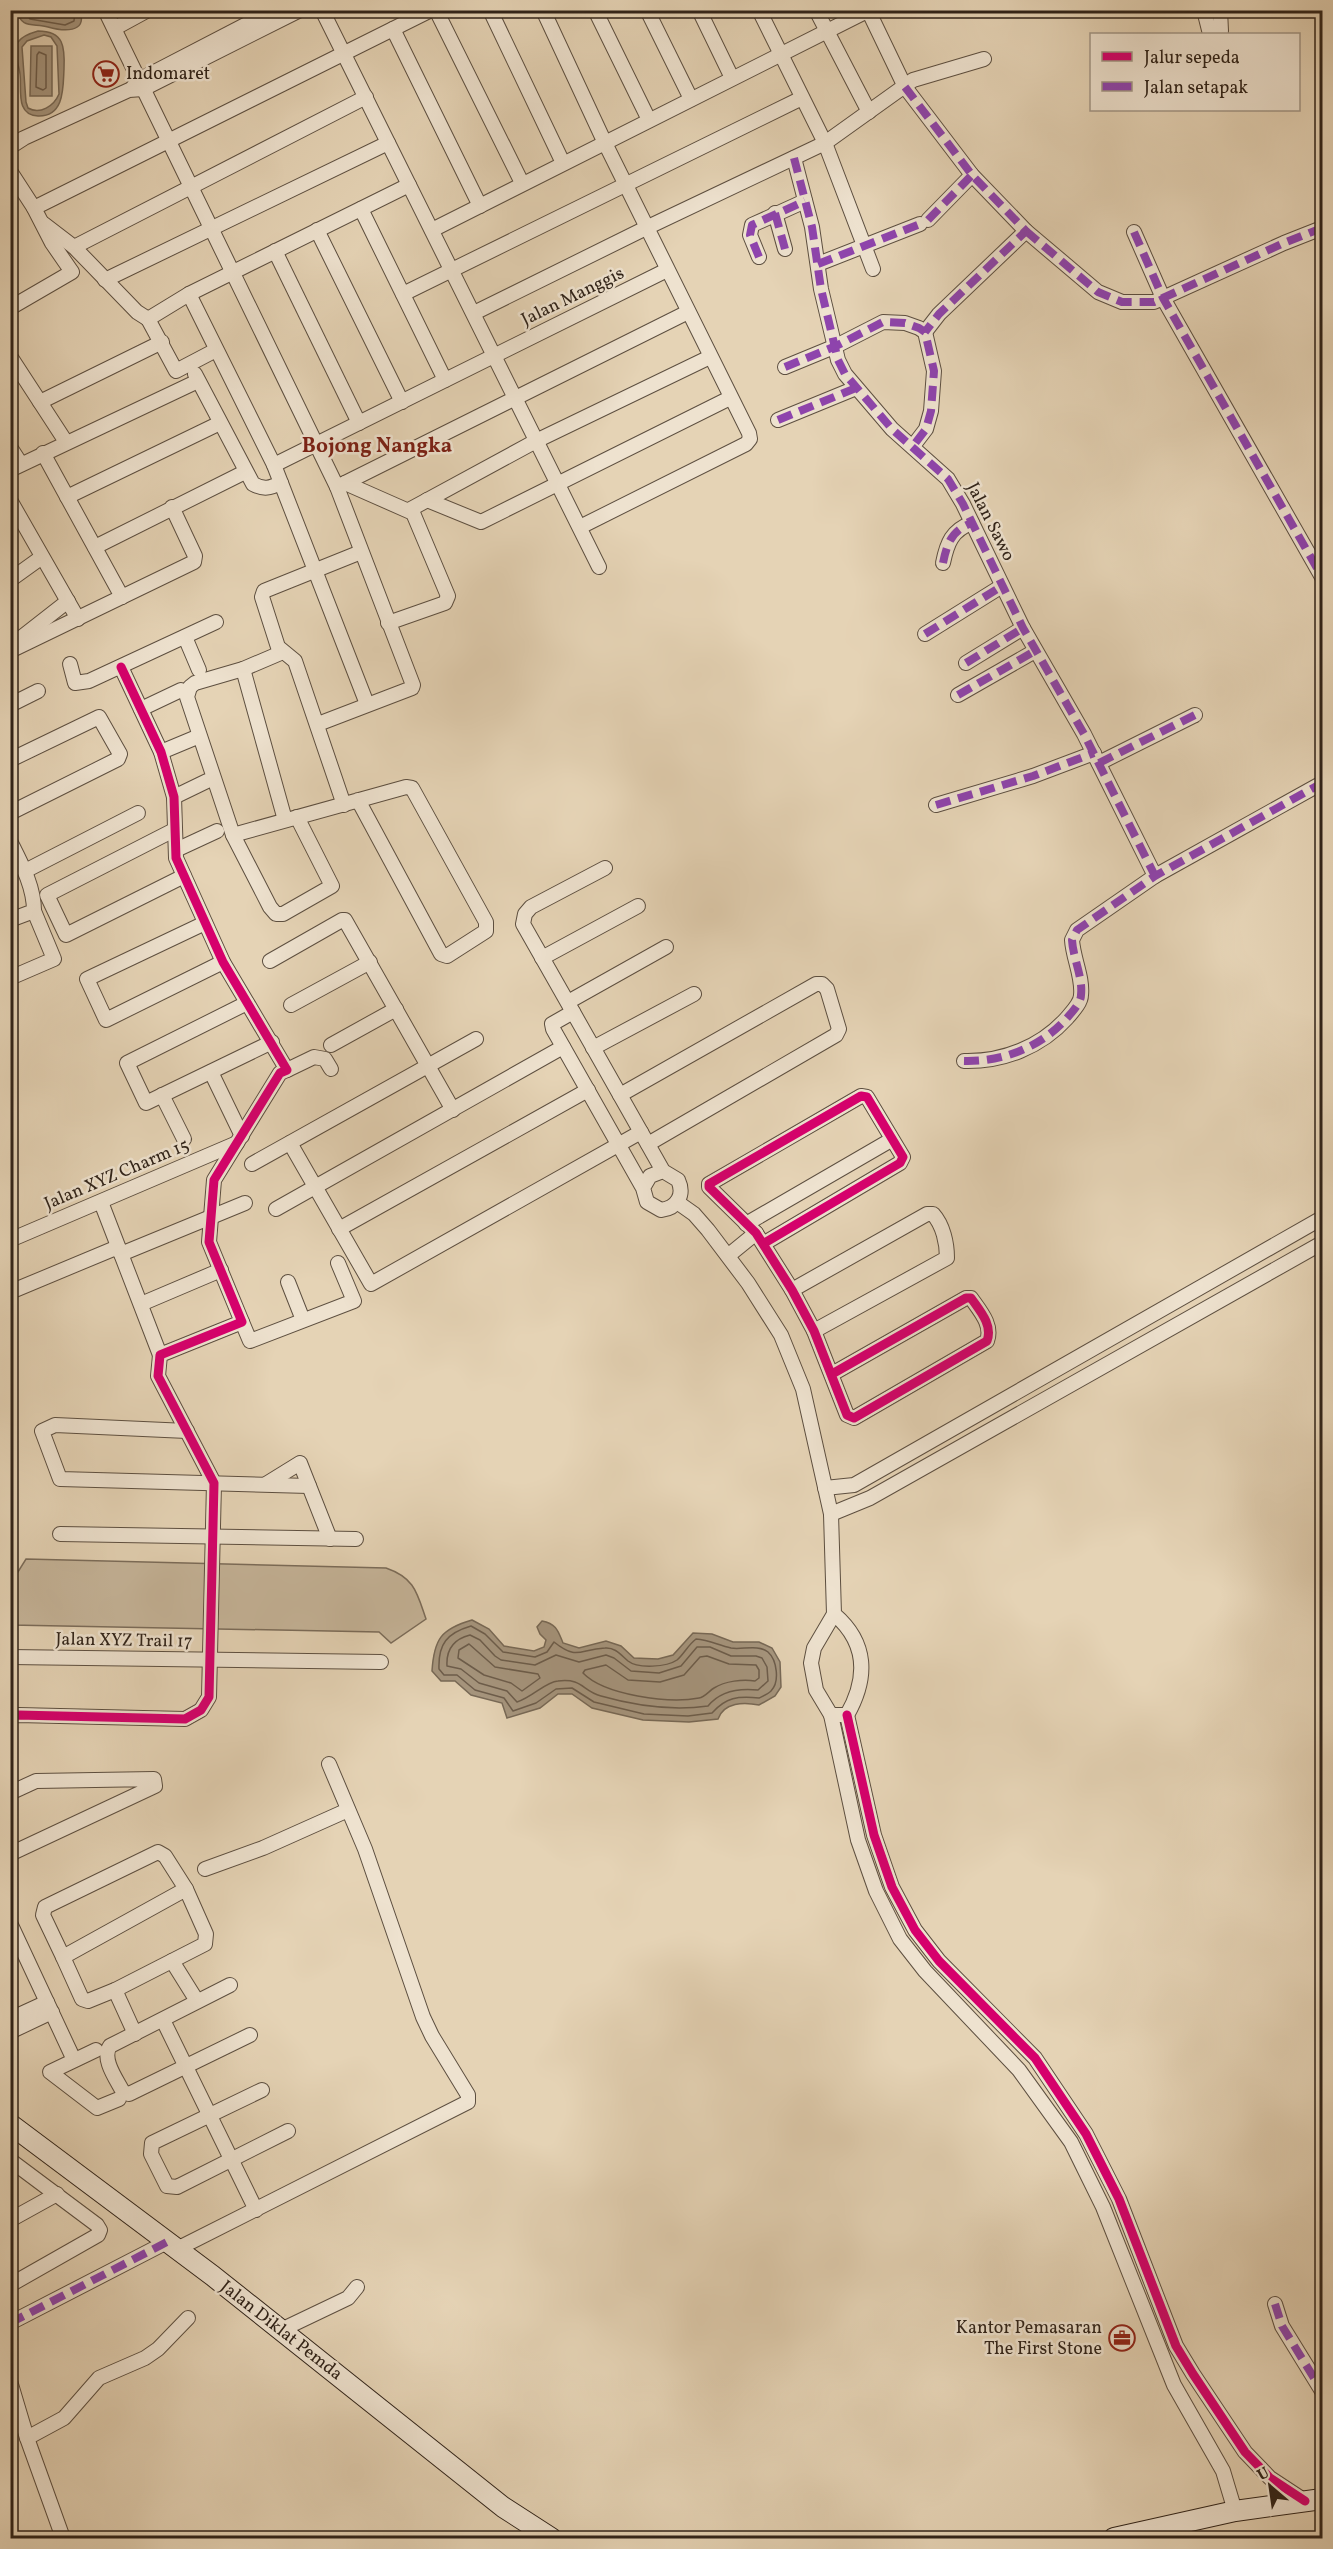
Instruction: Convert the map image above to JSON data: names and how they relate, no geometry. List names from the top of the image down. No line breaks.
{"streets":{"street":["Jalan Manggis","Jalan Sawo","Jalan XYZ Charm 15","Jalan XYZ Trail 17","Jalan Diklat Pemda"]},"districts":["Bojong Nangka"],"places":{"supermarket":["Indomaret"],"office":["Kantor Pemasaran The First Stone"]},"legend":["Jalur sepeda","Jalan setapak"],"north":"top left"}
